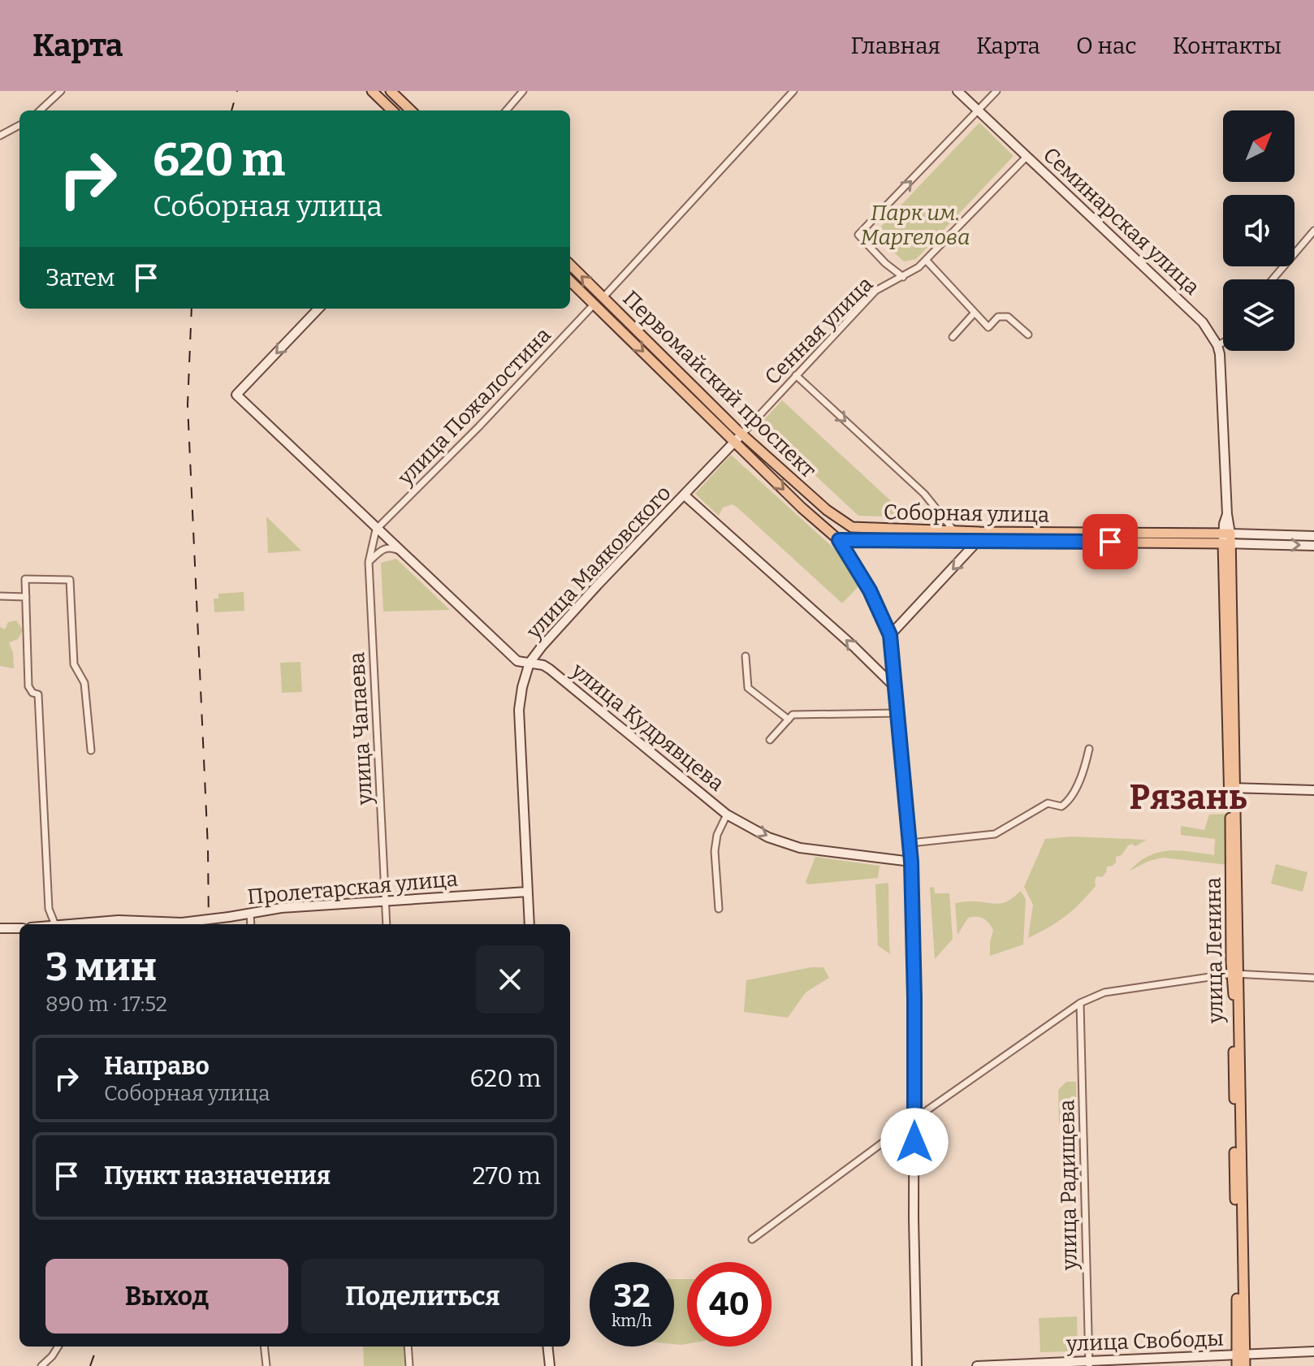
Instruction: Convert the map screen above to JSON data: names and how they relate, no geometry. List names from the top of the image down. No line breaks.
{"streets":{"main road":["Первомайский проспект","Соборная улица","улица Ленина"],"street":["Семинарская улица","Сенная улица","улица Пожалостина","улица Маяковского","улица Кудрявцева","улица Чапаева","Пролетарская улица","улица Радищева","улица Свободы"]},"crossings":[["Семинарская улица","Сенная улица"],["Семинарская улица","Соборная улица"],["Семинарская улица","улица Ленина"],["Сенная улица","Первомайский проспект"],["Сенная улица","улица Маяковского"],["Первомайский проспект","улица Пожалостина"],["Первомайский проспект","Соборная улица"],["Первомайский проспект","улица Маяковского"],["улица Пожалостина","улица Кудрявцева"],["улица Пожалостина","улица Чапаева"],["Соборная улица","улица Ленина"],["улица Маяковского","улица Кудрявцева"],["улица Маяковского","Пролетарская улица"],["улица Кудрявцева","улица Чапаева"],["улица Чапаева","Пролетарская улица"],["улица Ленина","улица Свободы"],["улица Радищева","улица Свободы"]],"districts":["Рязань"],"parks":["Парк им. Маргелова"],"north":"top right","page":{"header":"Карта","nav":["Главная","Карта","О нас","Контакты"],"turn":["620 m","Соборная улица"],"then":"Затем","heading":["3 мин","890 m · 17:52"],"list":[{"name":"Направо","note":"Соборная улица","value":"620 m"},{"name":"Пункт назначения","value":"270 m"}],"buttons":["Выход","Поделиться"],"speed":"32 km/h","limit":"40"}}
